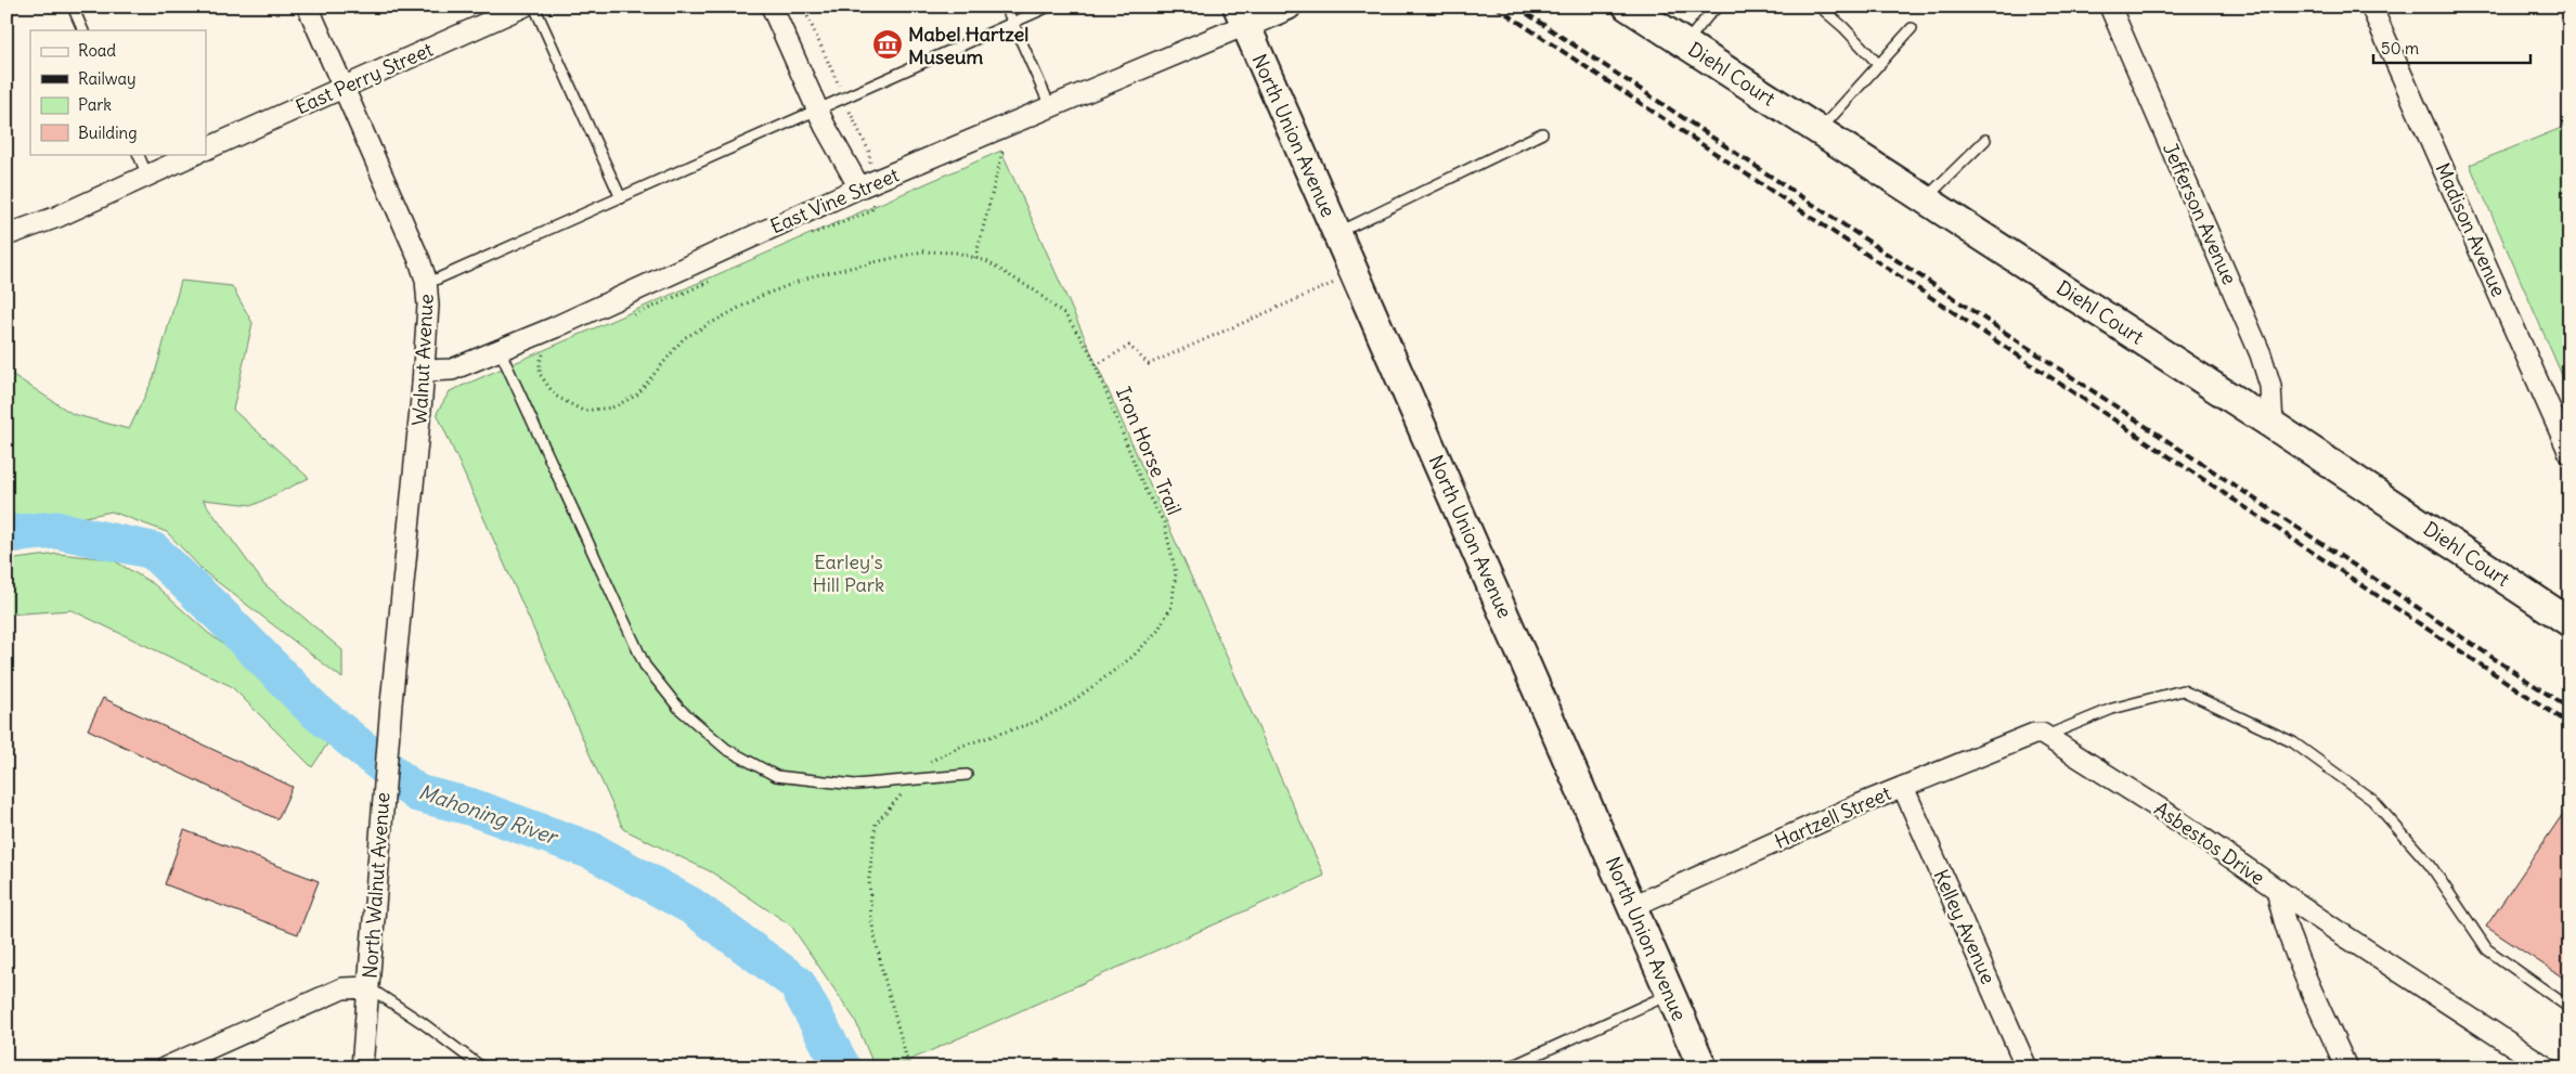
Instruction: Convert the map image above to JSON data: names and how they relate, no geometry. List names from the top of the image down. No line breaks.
{"streets":{"main road":["Diehl Court","North Union Avenue"],"street":["East Perry Street","East Vine Street","Jefferson Avenue","Madison Avenue","Walnut Avenue","Hartzell Street","Asbestos Drive","North Walnut Avenue","Kelley Avenue"],"path":["Iron Horse Trail"]},"crossings":[["Diehl Court","Jefferson Avenue"],["East Perry Street","Walnut Avenue"],["North Union Avenue","East Vine Street"],["North Union Avenue","Hartzell Street"],["East Vine Street","Walnut Avenue"],["Walnut Avenue","North Walnut Avenue"],["Hartzell Street","Asbestos Drive"],["Hartzell Street","Kelley Avenue"]],"water":["Mahoning River"],"parks":["Earley's Hill Park"],"places":{"museum":["Mabel Hartzel Museum"]},"legend":["Road","Railway","Park","Building"],"scale_bar":"50 m"}
